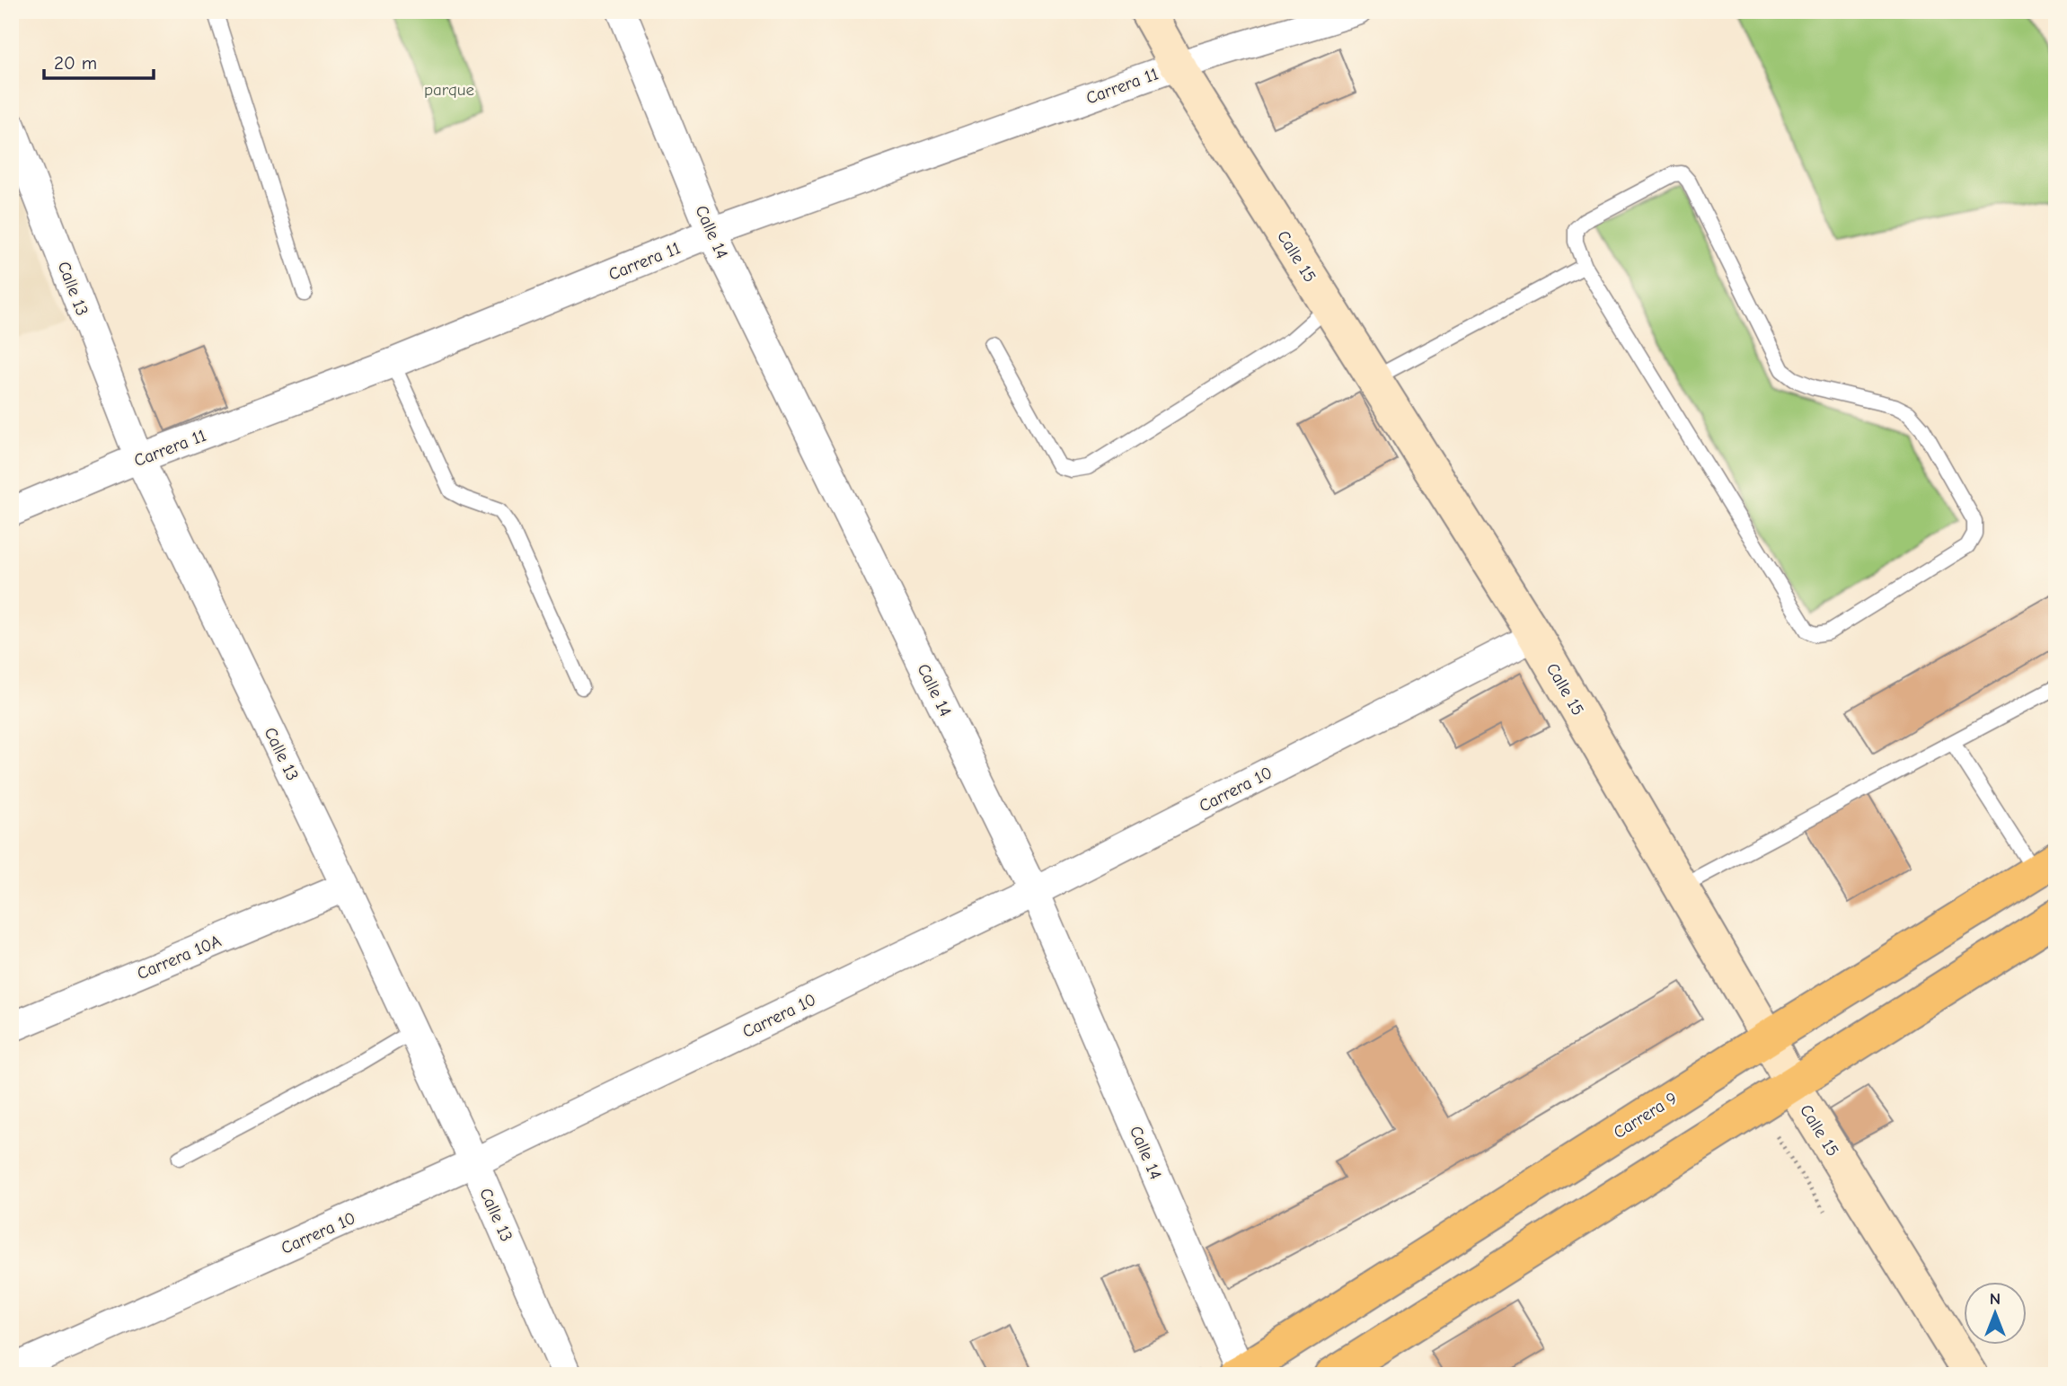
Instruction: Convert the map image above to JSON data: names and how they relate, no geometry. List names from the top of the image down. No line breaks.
{"streets":{"main road":["Carrera 9"],"street":["Carrera 11","Calle 14","Calle 15","Calle 13","Carrera 10","Carrera 10A"]},"crossings":[["Carrera 11","Calle 14"],["Carrera 11","Calle 15"],["Carrera 11","Calle 13"],["Calle 14","Carrera 10"],["Calle 14","Carrera 9"],["Calle 15","Carrera 10"],["Calle 15","Carrera 9"],["Calle 13","Carrera 10"],["Calle 13","Carrera 10A"]],"parks":["parque"],"scale_bar":"20 m","north":"top"}
